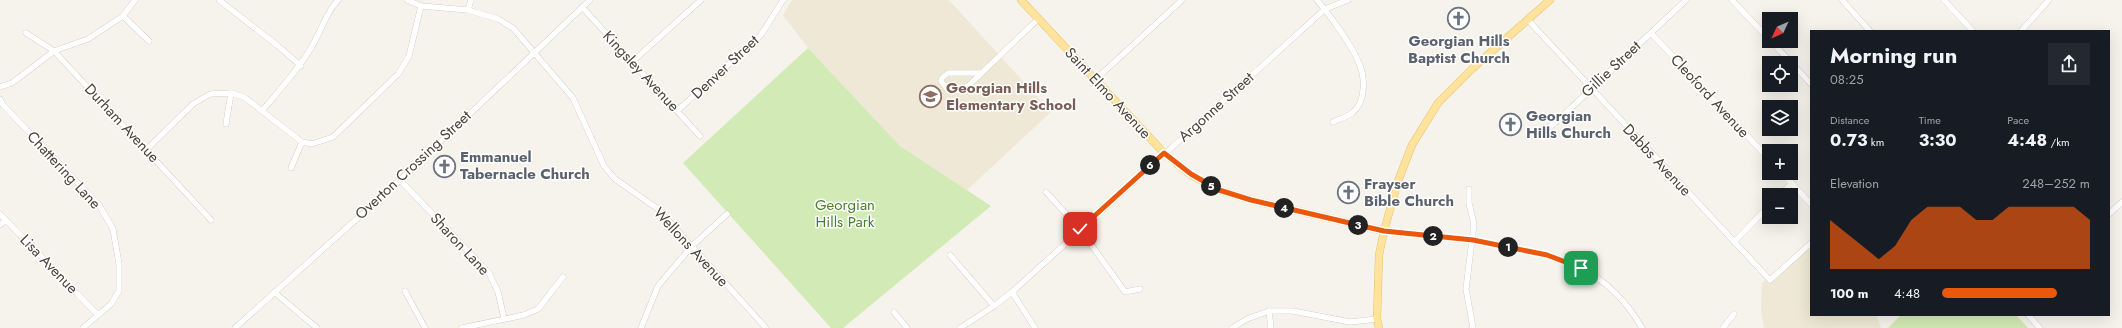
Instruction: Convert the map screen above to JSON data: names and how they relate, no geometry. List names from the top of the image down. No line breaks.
{"streets":{"main road":["Saint Elmo Avenue"],"street":["Denver Street","Gillie Street","Kingsley Avenue","Cleoford Avenue","Argonne Street","Durham Avenue","Dabbs Avenue","Overton Crossing Street","Chattering Lane","Sharon Lane","Wellons Avenue","Lisa Avenue"]},"crossings":[["Denver Street","Kingsley Avenue"],["Gillie Street","Cleoford Avenue"],["Gillie Street","Dabbs Avenue"],["Kingsley Avenue","Overton Crossing Street"],["Saint Elmo Avenue","Argonne Street"],["Overton Crossing Street","Sharon Lane"],["Overton Crossing Street","Wellons Avenue"],["Chattering Lane","Lisa Avenue"]],"parks":["Georgian Hills Park"],"places":{"church":["Georgian Hills Baptist Church","Georgian Hills Church","Emmanuel Tabernacle Church","Frayser Bible Church"],"school or university":["Georgian Hills Elementary School"]},"north":"bottom left","page":{"map_buttons":["+","−"],"heading":["Morning run","08:25"],"stats":[["Distance","0.73 km"],["Time","3:30"],["Pace","4:48 /km"]],"pins":["6","5","4","3","2","1"],"chart":["Elevation","248–252 m"],"list":[{"name":"100 m","note":"4:48"}]}}
